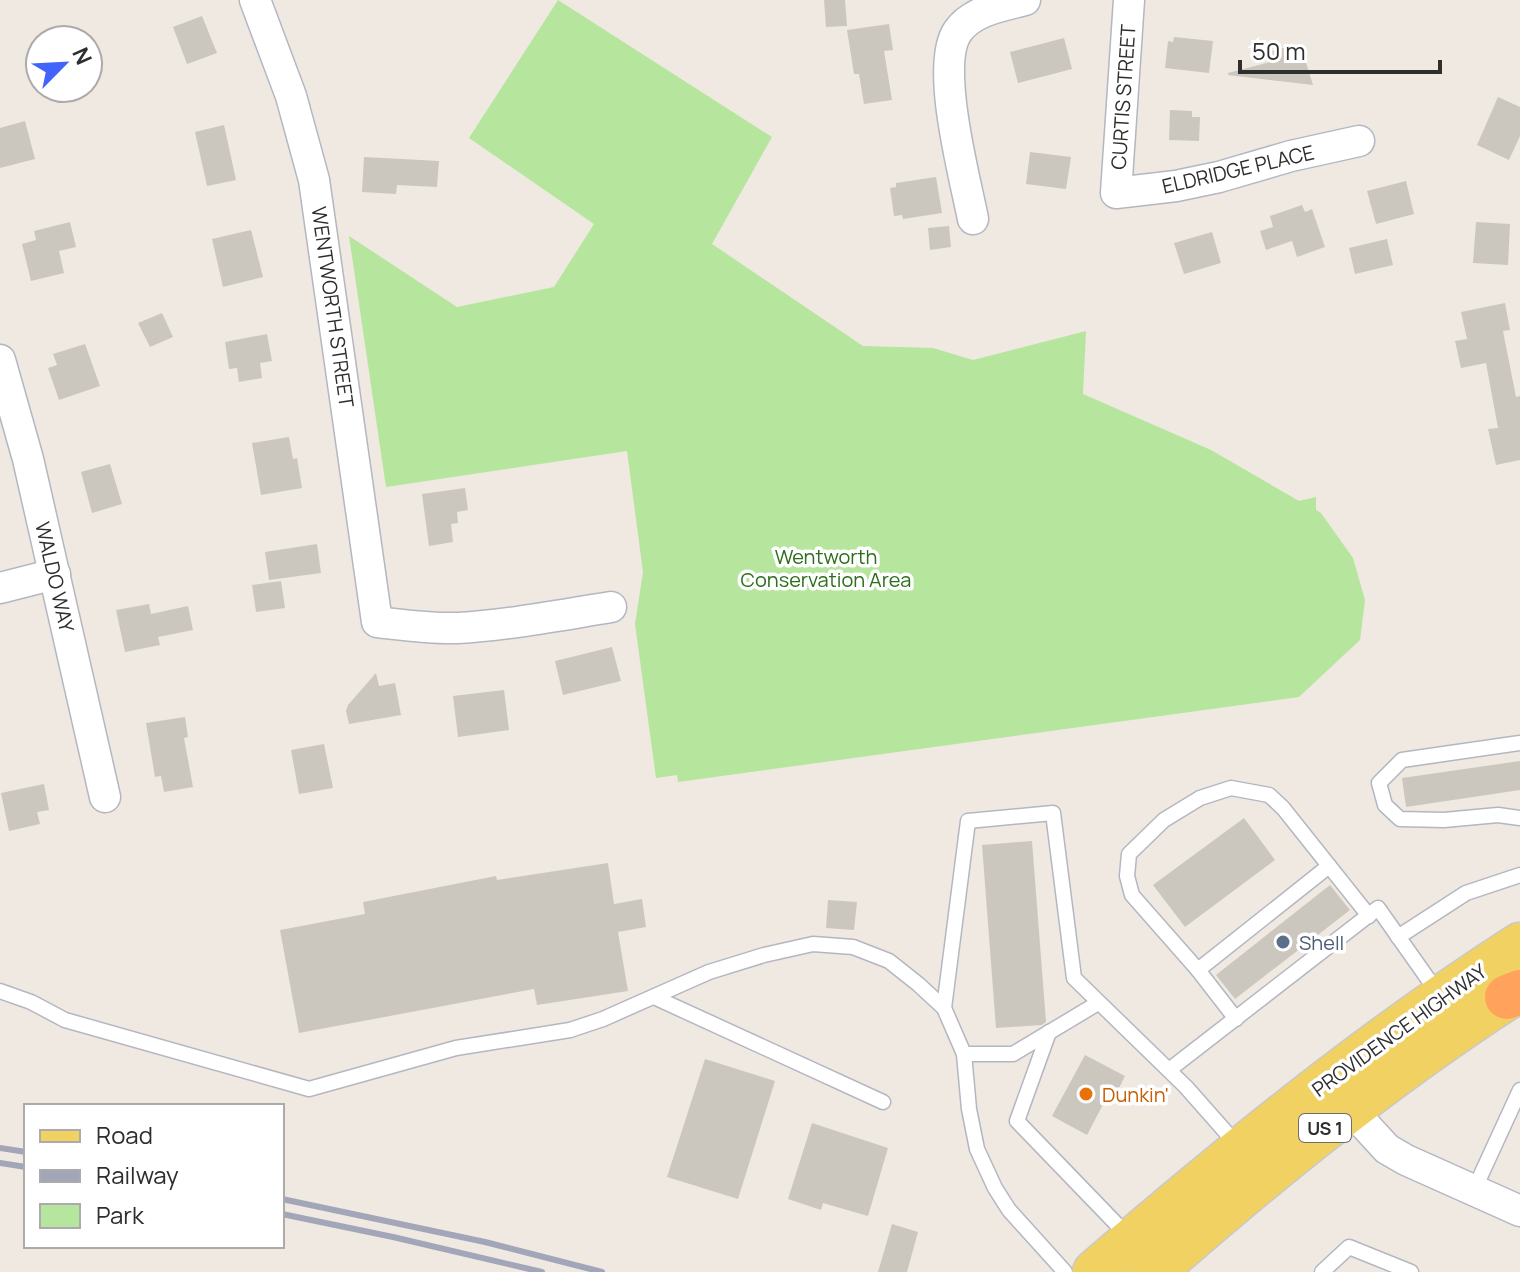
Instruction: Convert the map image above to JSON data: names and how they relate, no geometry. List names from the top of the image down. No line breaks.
{"streets":{"main road":["PROVIDENCE HIGHWAY","US 1"],"street":["CURTIS STREET","ELDRIDGE PLACE","WENTWORTH STREET","WALDO WAY"]},"crossings":[["CURTIS STREET","ELDRIDGE PLACE"]],"parks":["Wentworth Conservation Area"],"places":["Shell","Dunkin'"],"legend":["Road","Railway","Park"],"scale_bar":"50 m","north":"top right"}
